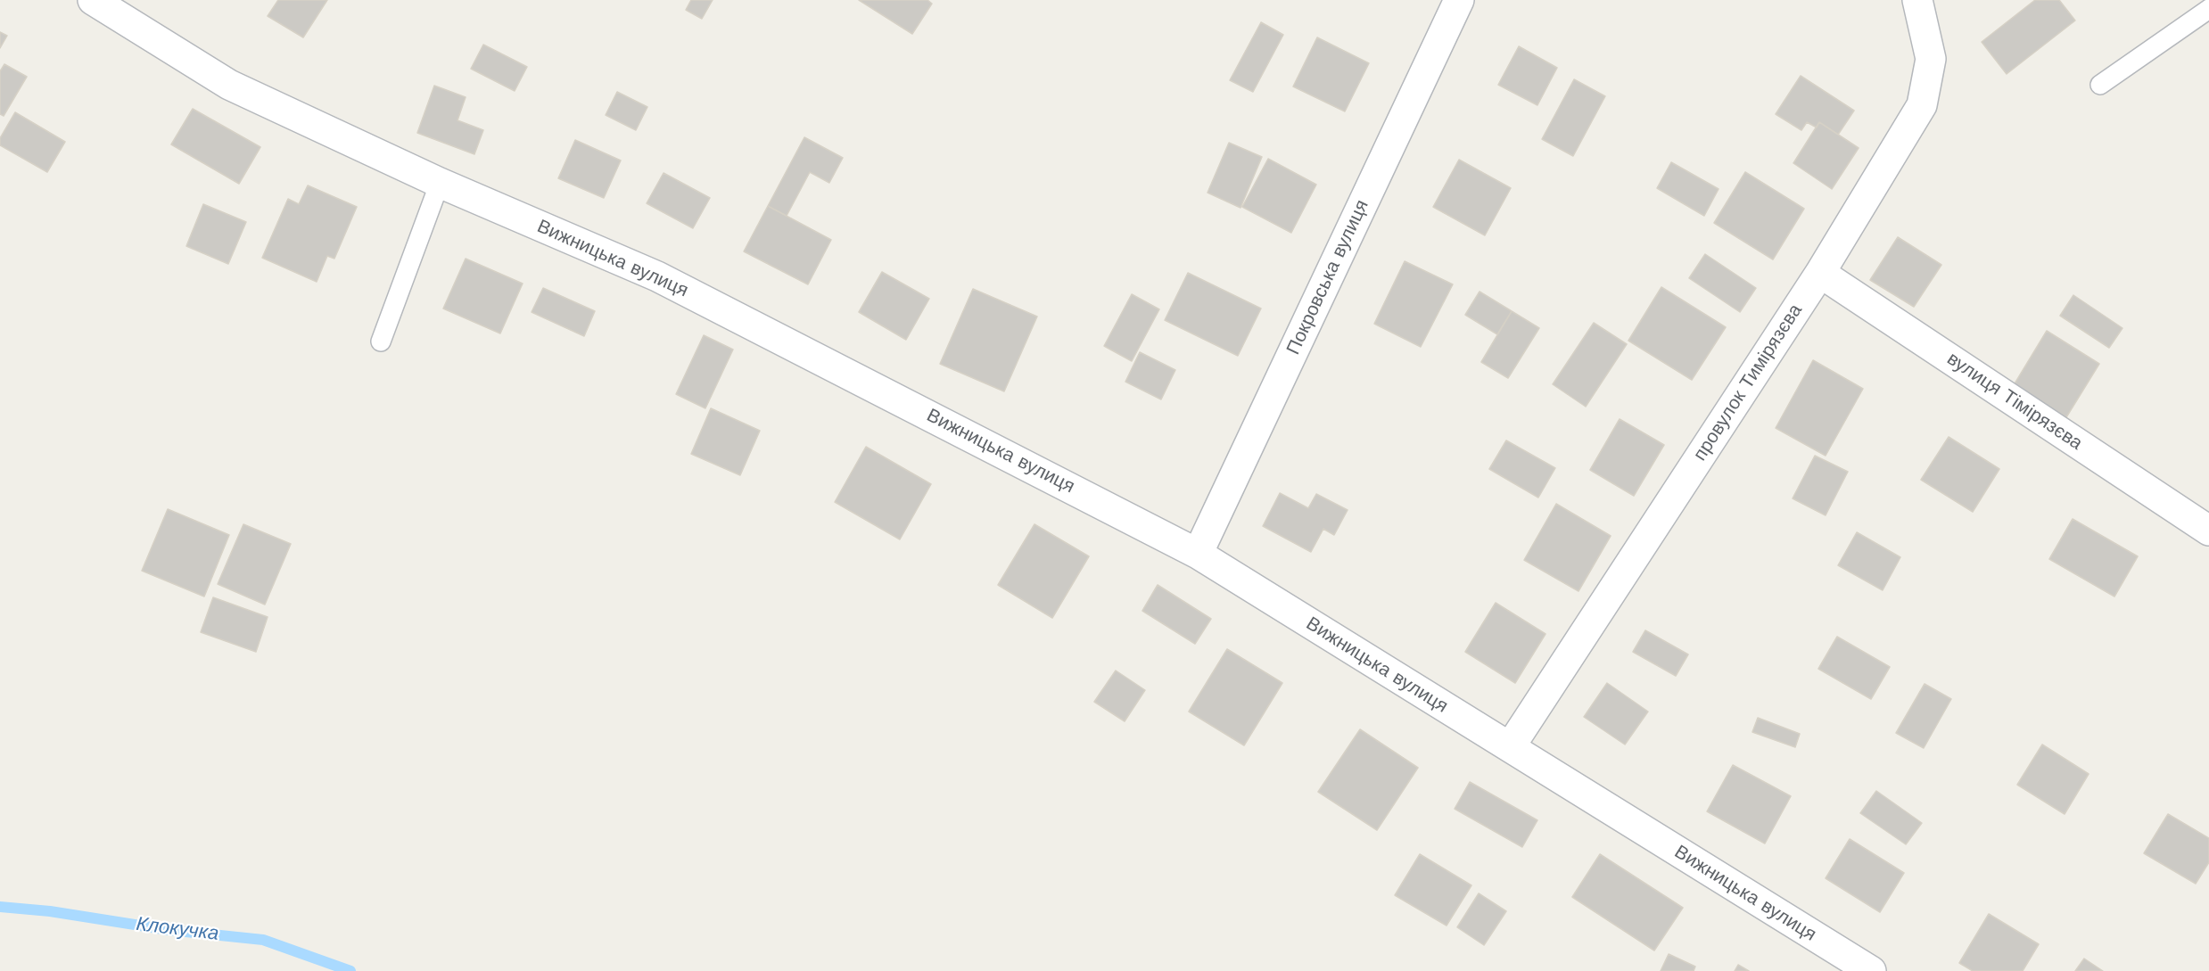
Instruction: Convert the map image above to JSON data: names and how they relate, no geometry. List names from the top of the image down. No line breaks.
{"streets":{"street":["Вижницька вулиця","Покровська вулиця","провулок Тимірязєва","вулиця Тімірязєва"]},"crossings":[["Вижницька вулиця","Покровська вулиця"],["Вижницька вулиця","провулок Тимірязєва"],["провулок Тимірязєва","вулиця Тімірязєва"]],"water":["Клокучка"]}
